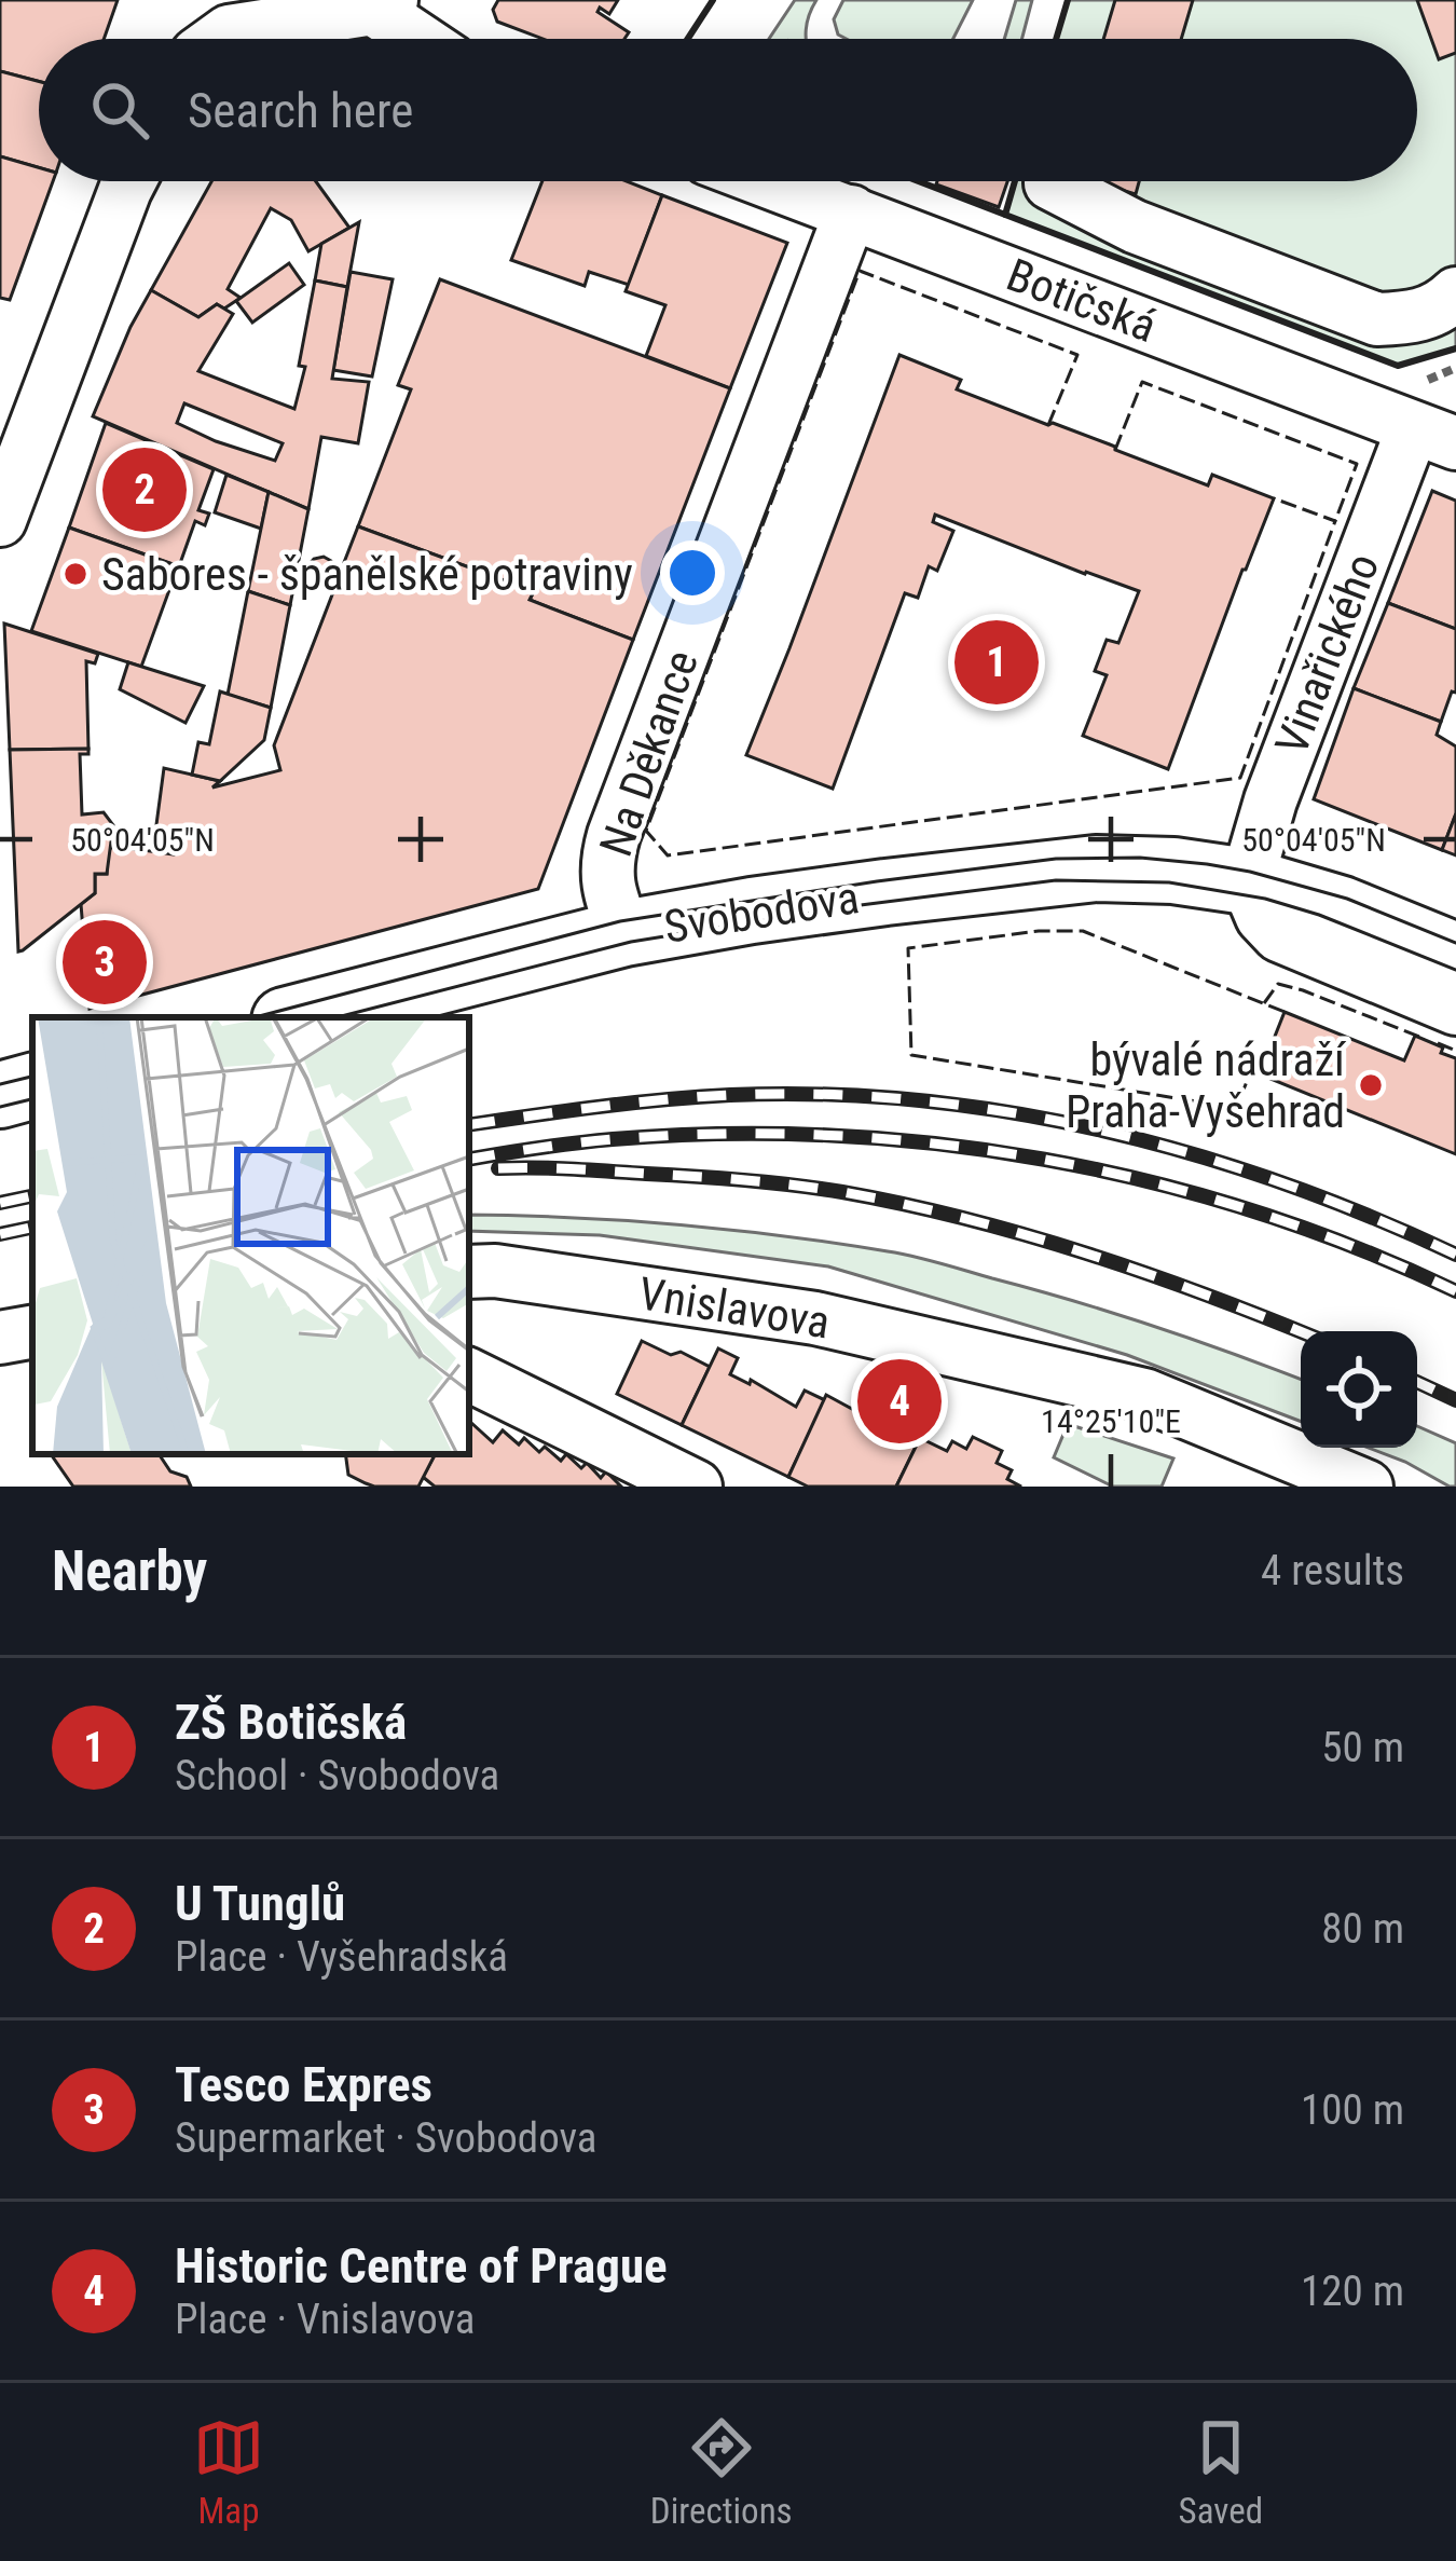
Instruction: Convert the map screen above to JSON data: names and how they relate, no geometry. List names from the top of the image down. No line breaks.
{"streets":{"main road":["Svobodova"],"street":["Botičská","Vinařického","Na Děkance","Vnislavova"]},"crossings":[["Botičská","Vinařického"],["Botičská","Na Děkance"],["Vinařického","Svobodova"],["Na Děkance","Svobodova"]],"places":["Sabores - španělské potraviny","bývalé nádraží Praha-Vyšehrad"],"page":{"search":"Search here","pins":["2","1","3","4"],"heading":["Nearby","4 results"],"list":[{"mark":"1","name":"ZŠ Botičská","note":"School · Svobodova","value":"50 m"},{"mark":"2","name":"U Tunglů","note":"Place · Vyšehradská","value":"80 m"},{"mark":"3","name":"Tesco Expres","note":"Supermarket · Svobodova","value":"100 m"},{"mark":"4","name":"Historic Centre of Prague","note":"Place · Vnislavova","value":"120 m"}],"nav":["Map","Directions","Saved"]},"coordinates":["50°04'05\"N","14°25'10\"E"]}
